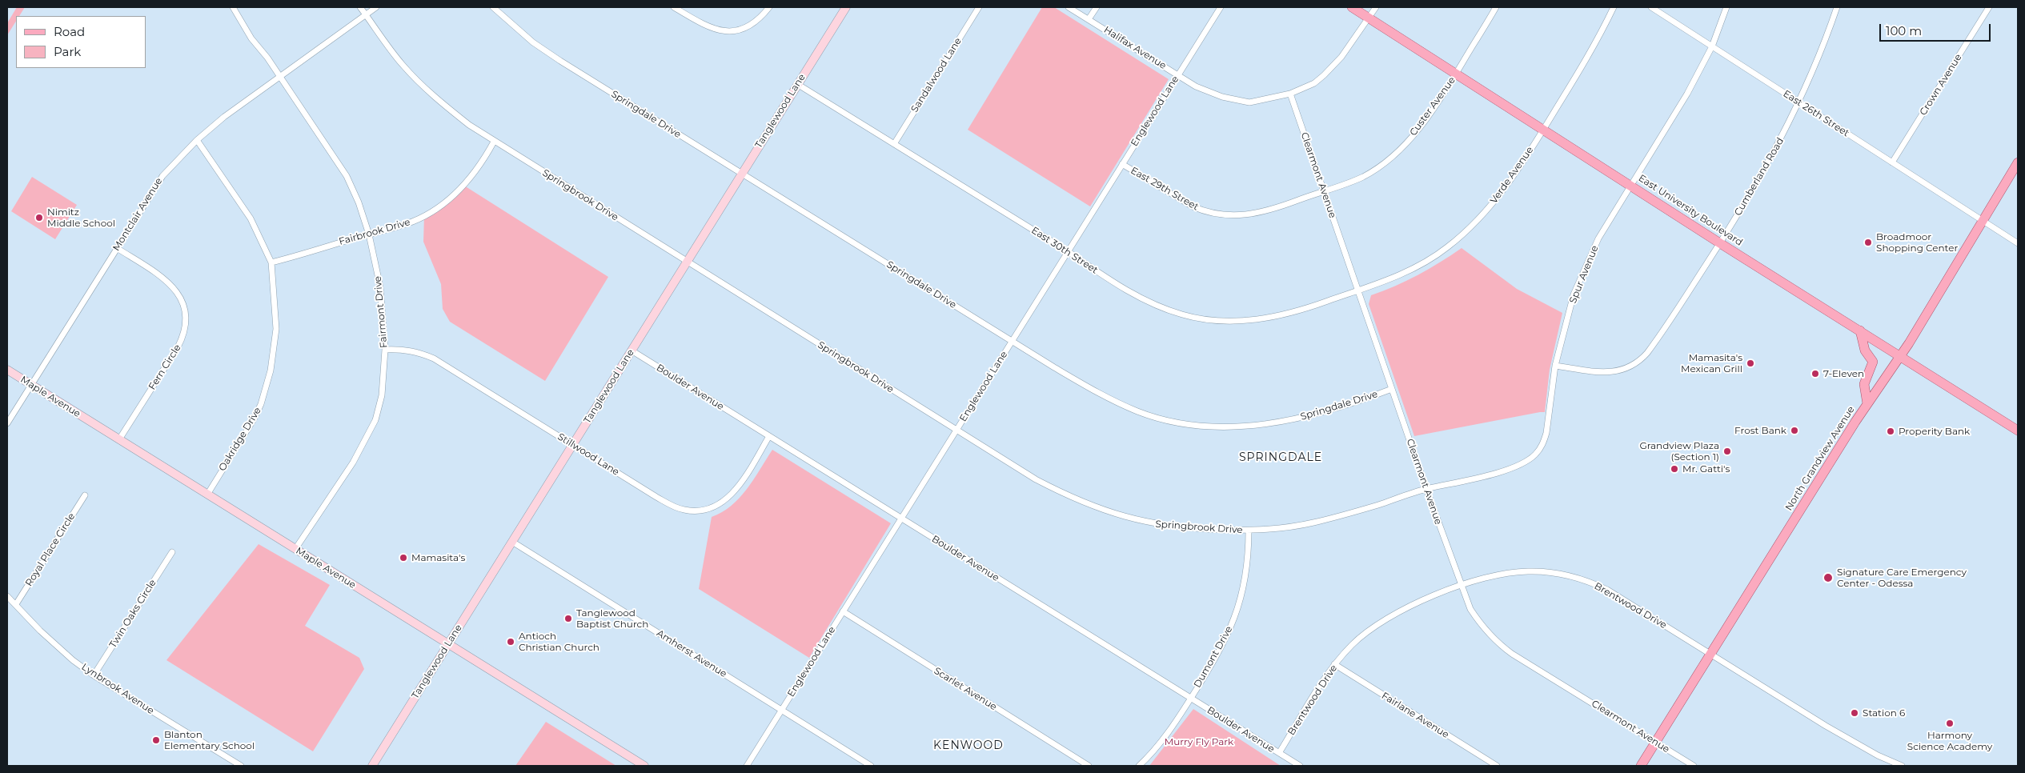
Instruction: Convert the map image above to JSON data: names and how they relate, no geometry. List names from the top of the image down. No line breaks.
{"streets":{"main road":["Tanglewood Lane","East University Boulevard","Maple Avenue","North Grandview Avenue"],"street":["Halifax Avenue","Sandalwood Lane","Crown Avenue","Custer Avenue","Englewood Lane","East 26th Street","Springdale Drive","Clearmont Avenue","Verde Avenue","Cumberland Road","East 29th Street","Springbrook Drive","Montclair Avenue","Fairbrook Drive","East 30th Street","Spur Avenue","Fairmont Drive","Fern Circle","Boulder Avenue","Oakridge Drive","Stillwood Lane","Royal Place Circle","Brentwood Drive","Twin Oaks Circle","Amherst Avenue","Dumont Drive","Lynbrook Avenue","Scarlet Avenue","Fairlane Avenue"]},"crossings":[["Halifax Avenue","Englewood Lane"],["Halifax Avenue","Clearmont Avenue"],["Halifax Avenue","East University Boulevard"],["Sandalwood Lane","East 30th Street"],["Crown Avenue","East 26th Street"],["Custer Avenue","Clearmont Avenue"],["Custer Avenue","East 29th Street"],["Custer Avenue","East University Boulevard"],["Tanglewood Lane","Springdale Drive"],["Tanglewood Lane","Springbrook Drive"],["Tanglewood Lane","East 30th Street"],["Tanglewood Lane","Boulder Avenue"],["Tanglewood Lane","Maple Avenue"],["Tanglewood Lane","Stillwood Lane"],["Tanglewood Lane","Amherst Avenue"],["Englewood Lane","Springdale Drive"],["Englewood Lane","East 29th Street"],["Englewood Lane","Springbrook Drive"],["Englewood Lane","East 30th Street"],["Englewood Lane","Boulder Avenue"],["Englewood Lane","Amherst Avenue"],["Englewood Lane","Scarlet Avenue"],["East 26th Street","Cumberland Road"],["East 26th Street","Spur Avenue"],["East 26th Street","North Grandview Avenue"],["Springdale Drive","Clearmont Avenue"],["Clearmont Avenue","Verde Avenue"],["Clearmont Avenue","East 29th Street"],["Clearmont Avenue","Springbrook Drive"],["Clearmont Avenue","East 30th Street"],["Clearmont Avenue","Spur Avenue"],["Clearmont Avenue","North Grandview Avenue"],["Clearmont Avenue","Brentwood Drive"],["Verde Avenue","East University Boulevard"],["Verde Avenue","East 30th Street"],["Cumberland Road","East University Boulevard"],["Cumberland Road","Spur Avenue"],["Springbrook Drive","Montclair Avenue"],["Springbrook Drive","Fairbrook Drive"],["Springbrook Drive","Spur Avenue"],["Springbrook Drive","Dumont Drive"],["East University Boulevard","Spur Avenue"],["East University Boulevard","North Grandview Avenue"],["Montclair Avenue","Fairmont Drive"],["Montclair Avenue","Fern Circle"],["Montclair Avenue","Maple Avenue"],["Montclair Avenue","Oakridge Drive"],["Fairbrook Drive","Fairmont Drive"],["Fairbrook Drive","Oakridge Drive"],["Fairmont Drive","Maple Avenue"],["Fairmont Drive","Stillwood Lane"],["Fern Circle","Maple Avenue"],["Boulder Avenue","Stillwood Lane"],["Boulder Avenue","Brentwood Drive"],["Boulder Avenue","Dumont Drive"],["Maple Avenue","Oakridge Drive"],["North Grandview Avenue","Brentwood Drive"],["Royal Place Circle","Lynbrook Avenue"],["Brentwood Drive","Fairlane Avenue"],["Twin Oaks Circle","Lynbrook Avenue"]],"districts":["SPRINGDALE","KENWOOD"],"parks":["Murry Fly Park"],"places":["Nimitz Middle School","Broadmoor Shopping Center","Mamasita's Mexican Grill","7-Eleven","Frost Bank","Properity Bank","Grandview Plaza (Section 1)","Mr. Gatti's","Mamasita's","Signature Care Emergency Center - Odessa","Tanglewood Baptist Church","Antioch Christian Church","Station 6","Harmony Science Academy","Blanton Elementary School"],"legend":["Road","Park"],"scale_bar":"100 m"}
